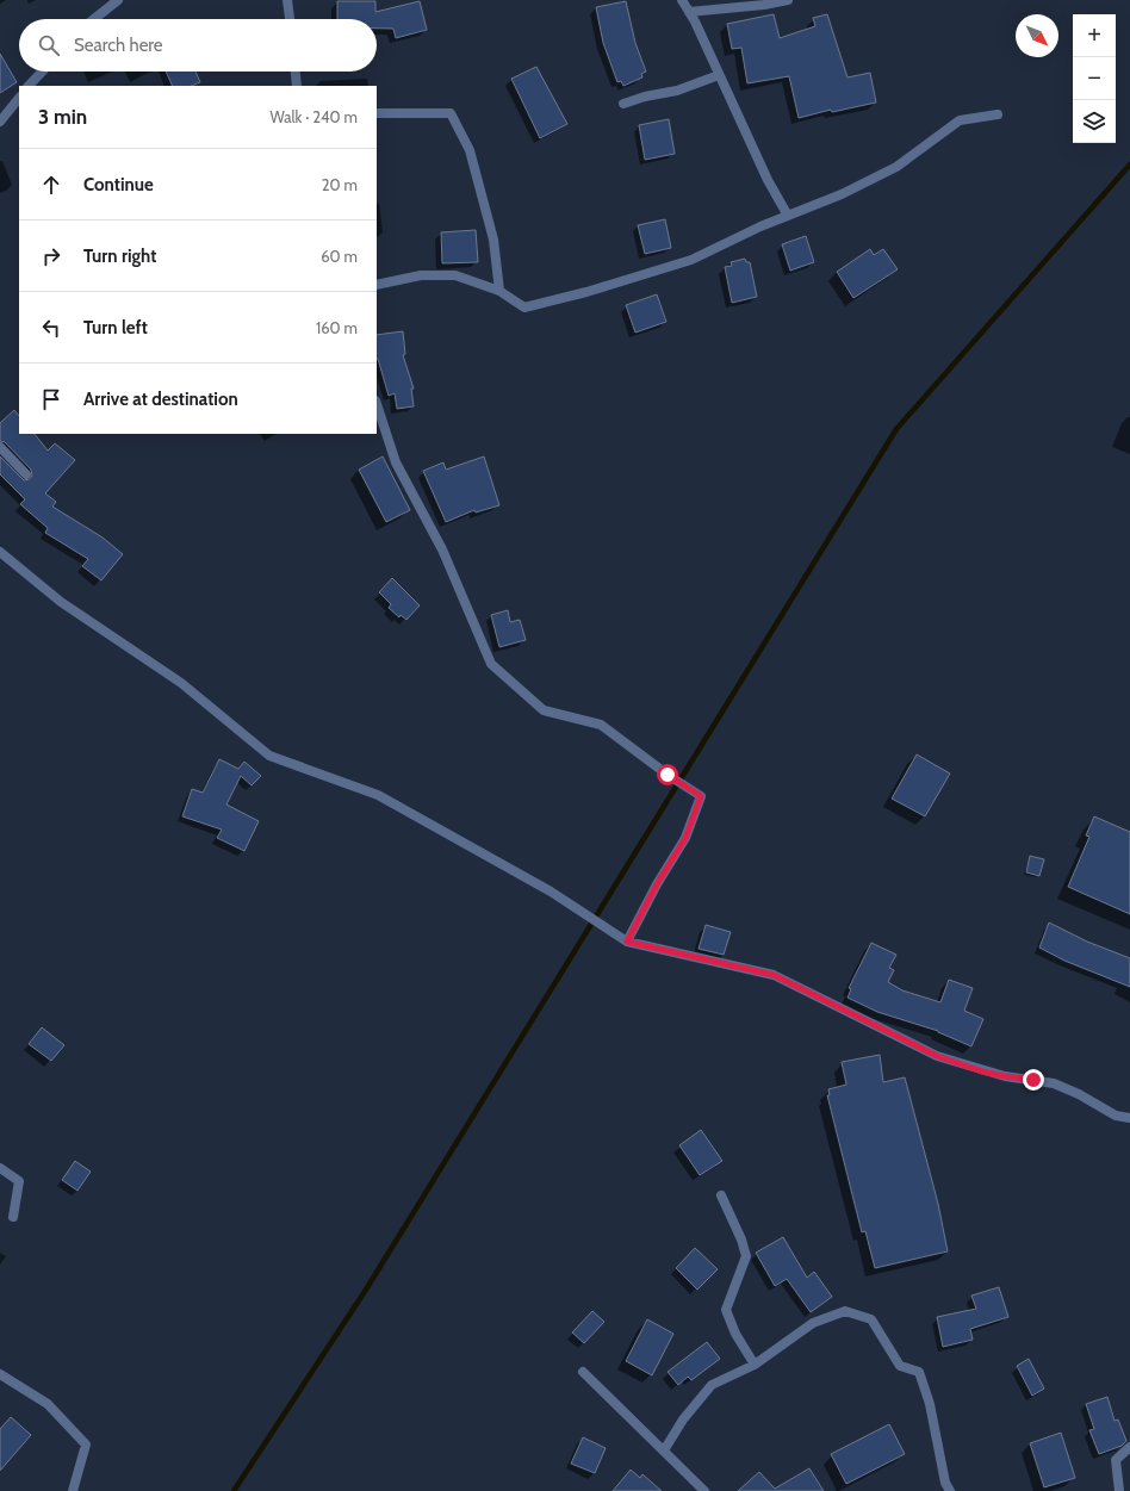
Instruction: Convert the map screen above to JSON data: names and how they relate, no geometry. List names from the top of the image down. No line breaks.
{"north":"bottom right","page":{"map_buttons":["+","−"],"search":"Search here","heading":["3 min","Walk · 240 m"],"list":[["Continue","20 m"],["Turn right","60 m"],["Turn left","160 m"],"Arrive at destination"]}}
